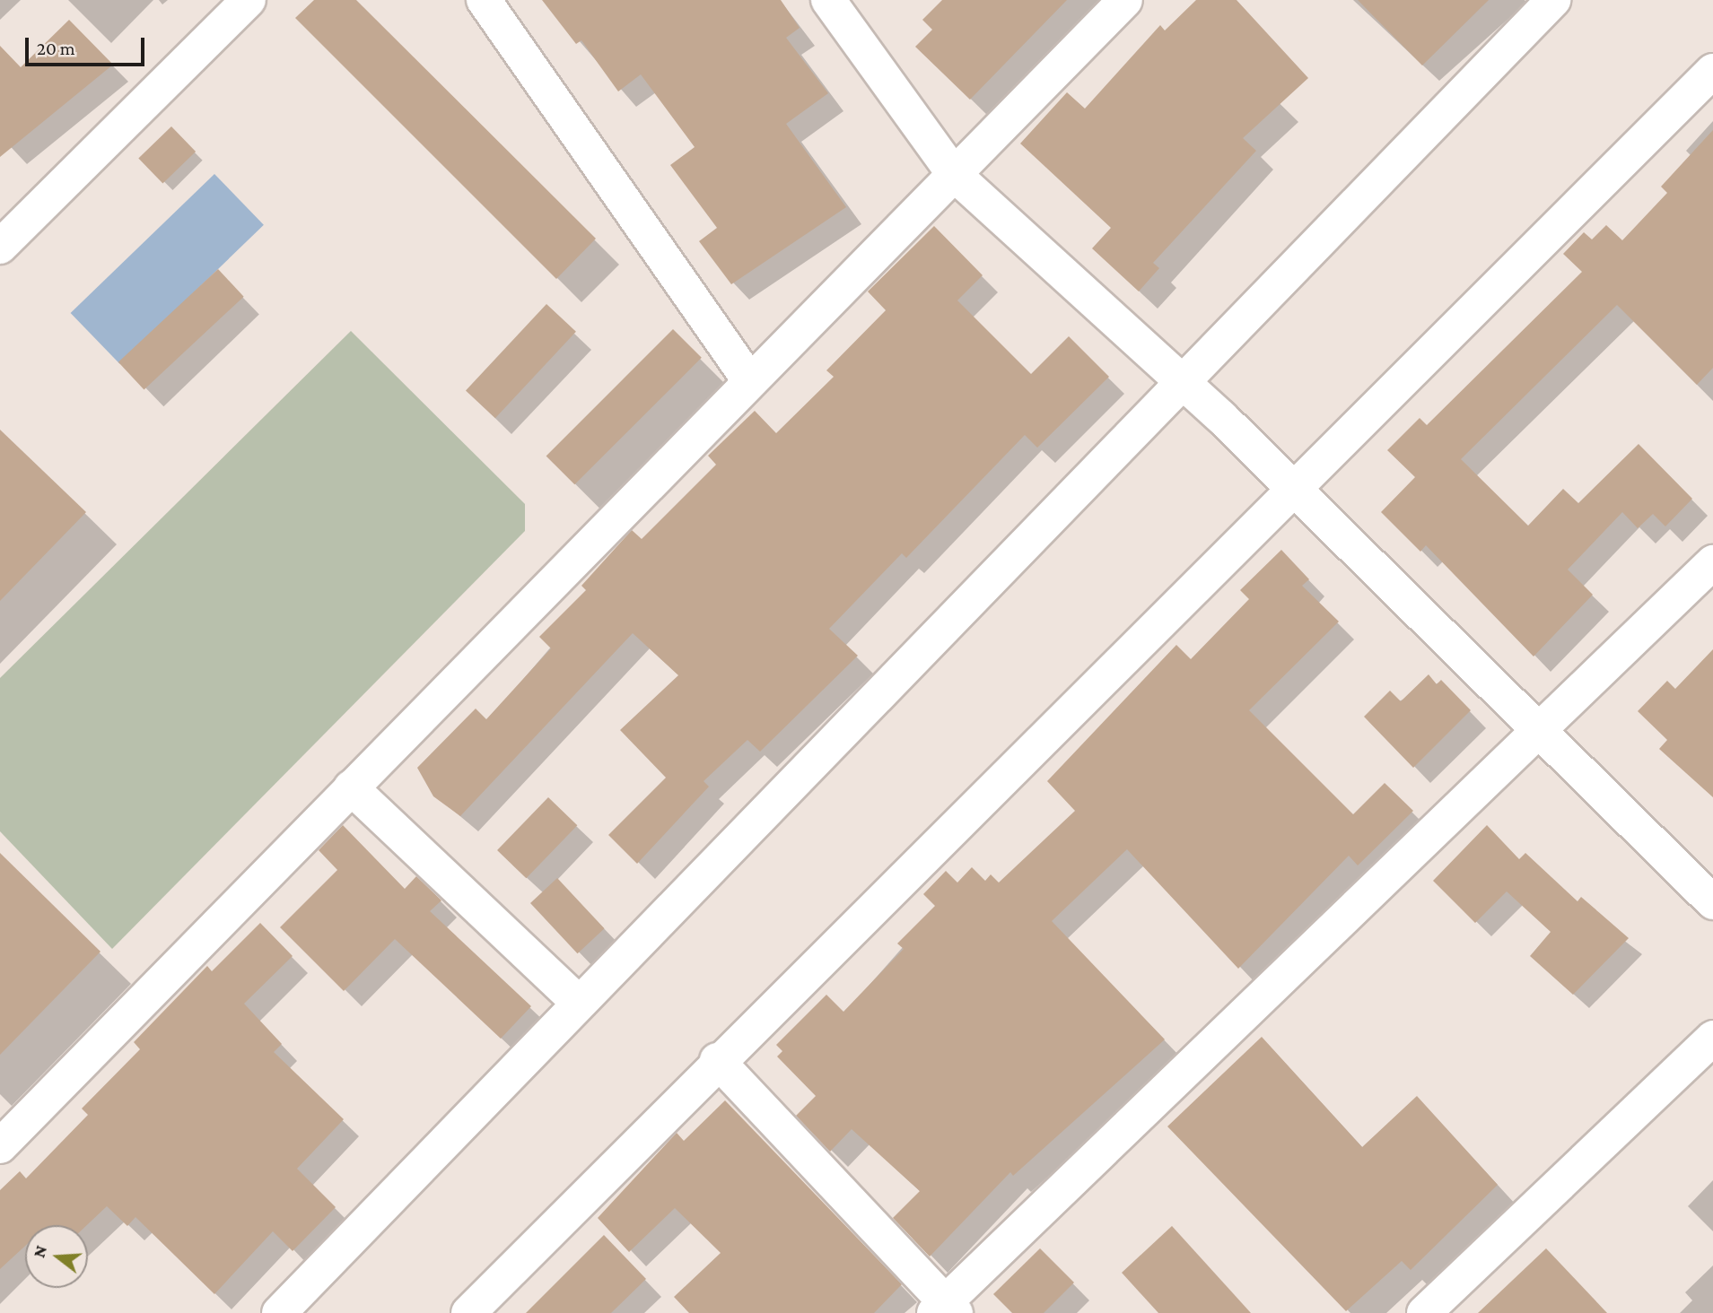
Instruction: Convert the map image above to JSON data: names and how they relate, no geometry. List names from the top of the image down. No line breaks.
{"scale_bar":"20 m","north":"left"}
